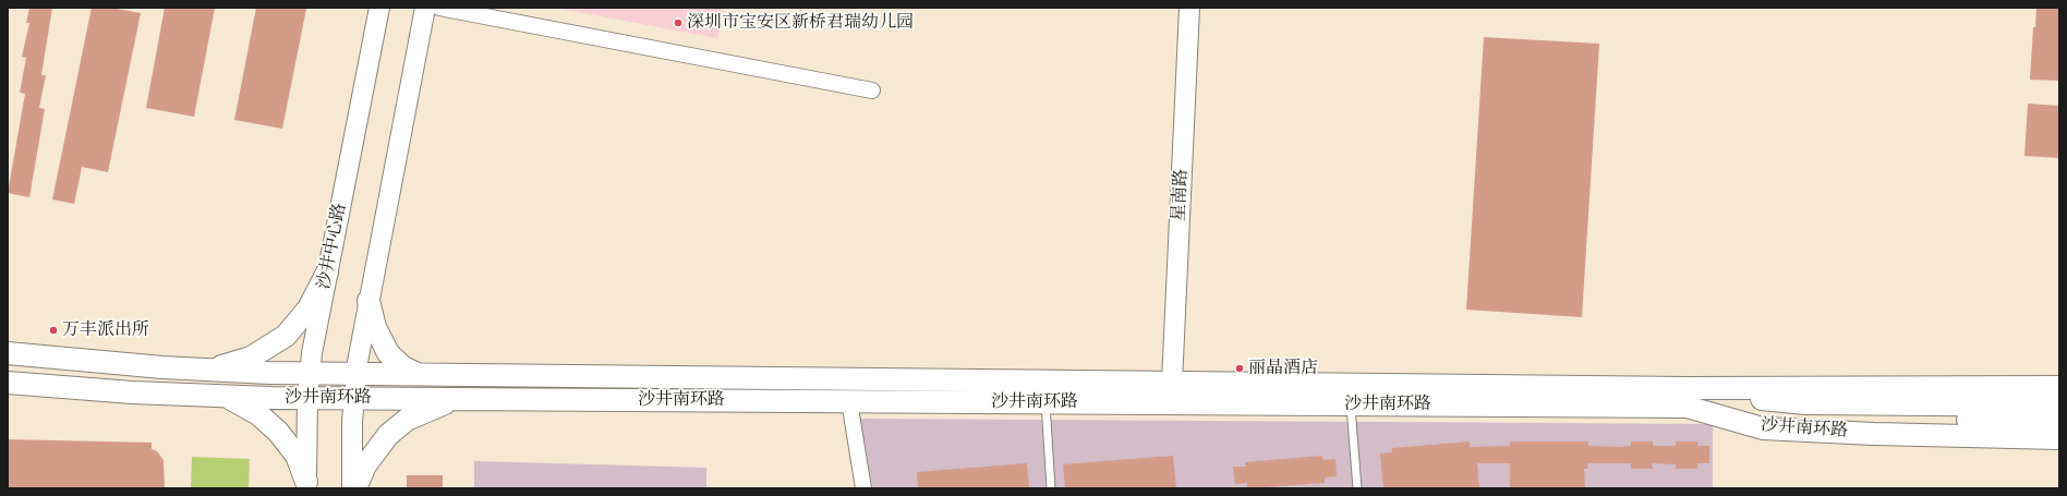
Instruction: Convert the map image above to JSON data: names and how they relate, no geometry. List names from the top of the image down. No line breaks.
{"streets":{"main road":["沙井南环路"],"street":["星南路","沙井中心路"]},"crossings":[["星南路","沙井南环路"],["沙井中心路","沙井南环路"]],"places":["深圳市宝安区新桥君瑞幼儿园","万丰派出所","丽晶酒店"]}
